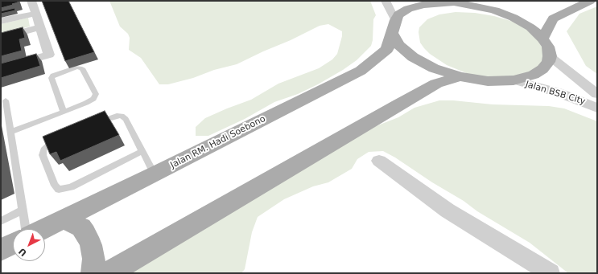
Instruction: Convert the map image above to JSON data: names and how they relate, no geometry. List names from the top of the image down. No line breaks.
{"streets":{"main road":["Jalan RM. Hadi Soebono"],"street":["Jalan BSB City"]},"north":"bottom left"}
